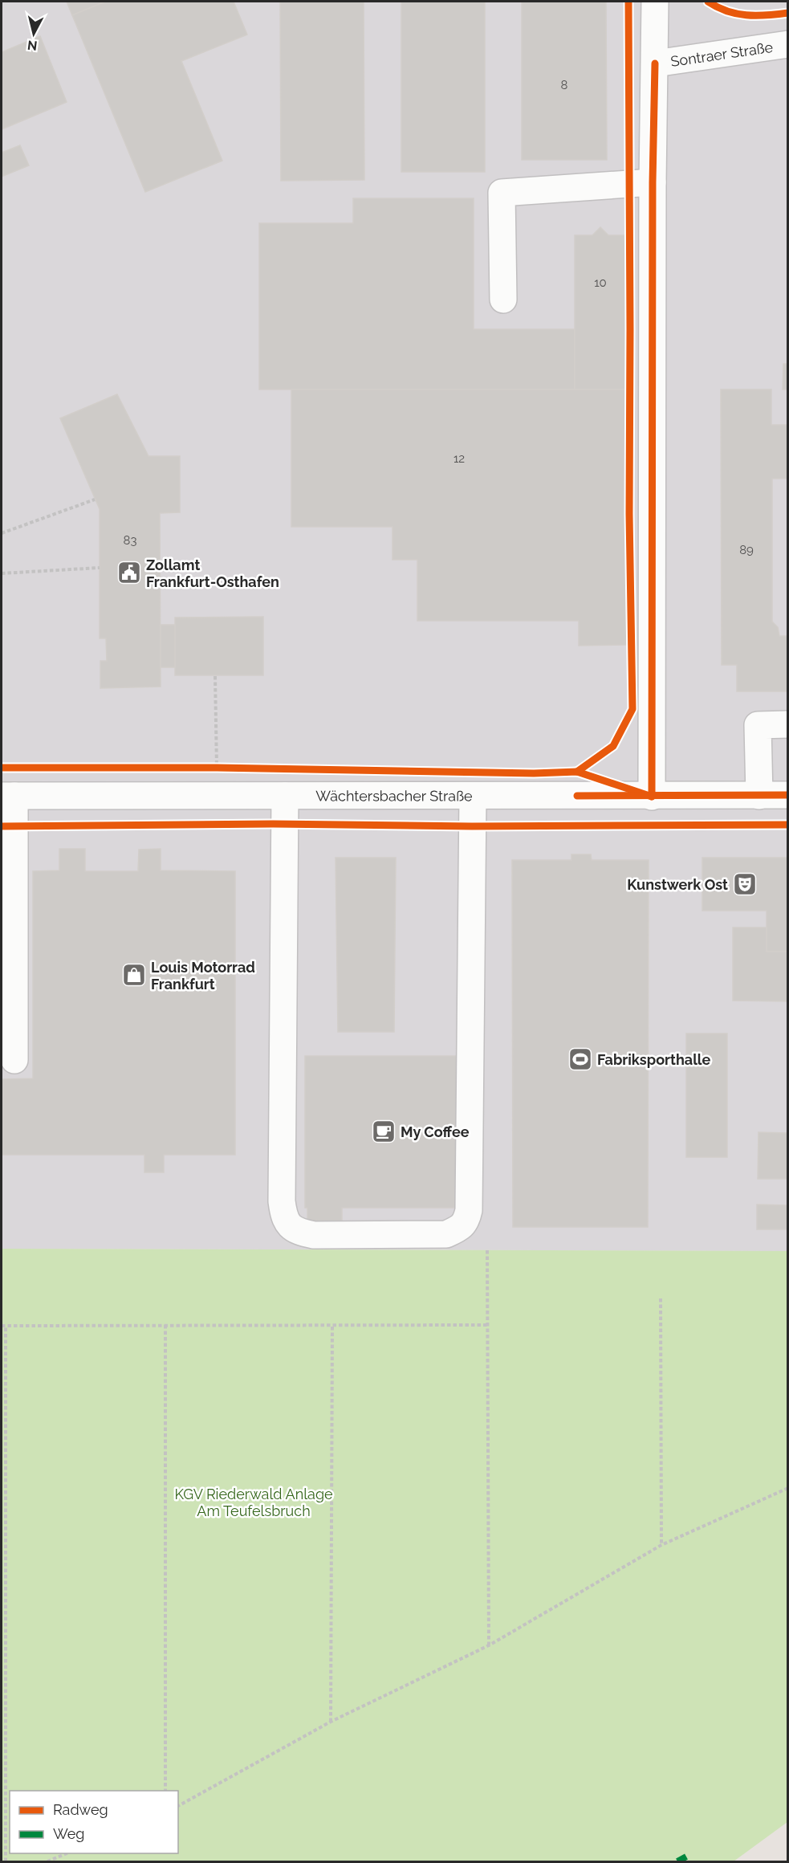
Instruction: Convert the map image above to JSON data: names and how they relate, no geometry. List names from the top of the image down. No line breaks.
{"streets":{"street":["Sontraer Straße","Wächtersbacher Straße"]},"parks":["KGV Riederwald Anlage Am Teufelsbruch"],"places":{"public building":["Zollamt Frankfurt-Osthafen"],"theatre":["Kunstwerk Ost"],"shop":["Louis Motorrad Frankfurt"],"sports":["Fabriksporthalle"],"cafe":["My Coffee"]},"house_numbers":["8","10","12","83","89"],"legend":["Radweg","Weg"],"north":"bottom"}
